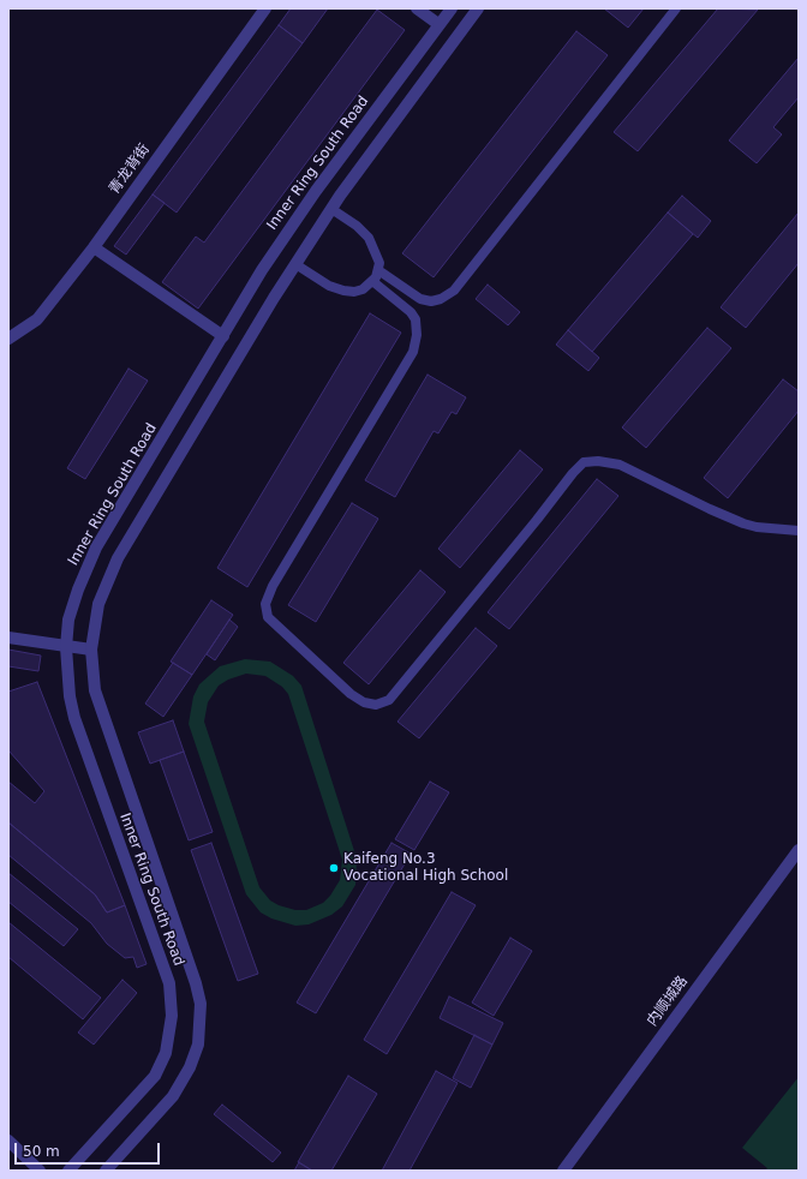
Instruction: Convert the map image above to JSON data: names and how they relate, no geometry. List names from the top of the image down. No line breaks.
{"streets":{"street":["Inner Ring South Road","青龙背街","内顺城路"]},"places":["Kaifeng No.3 Vocational High School"],"scale_bar":"50 m"}
